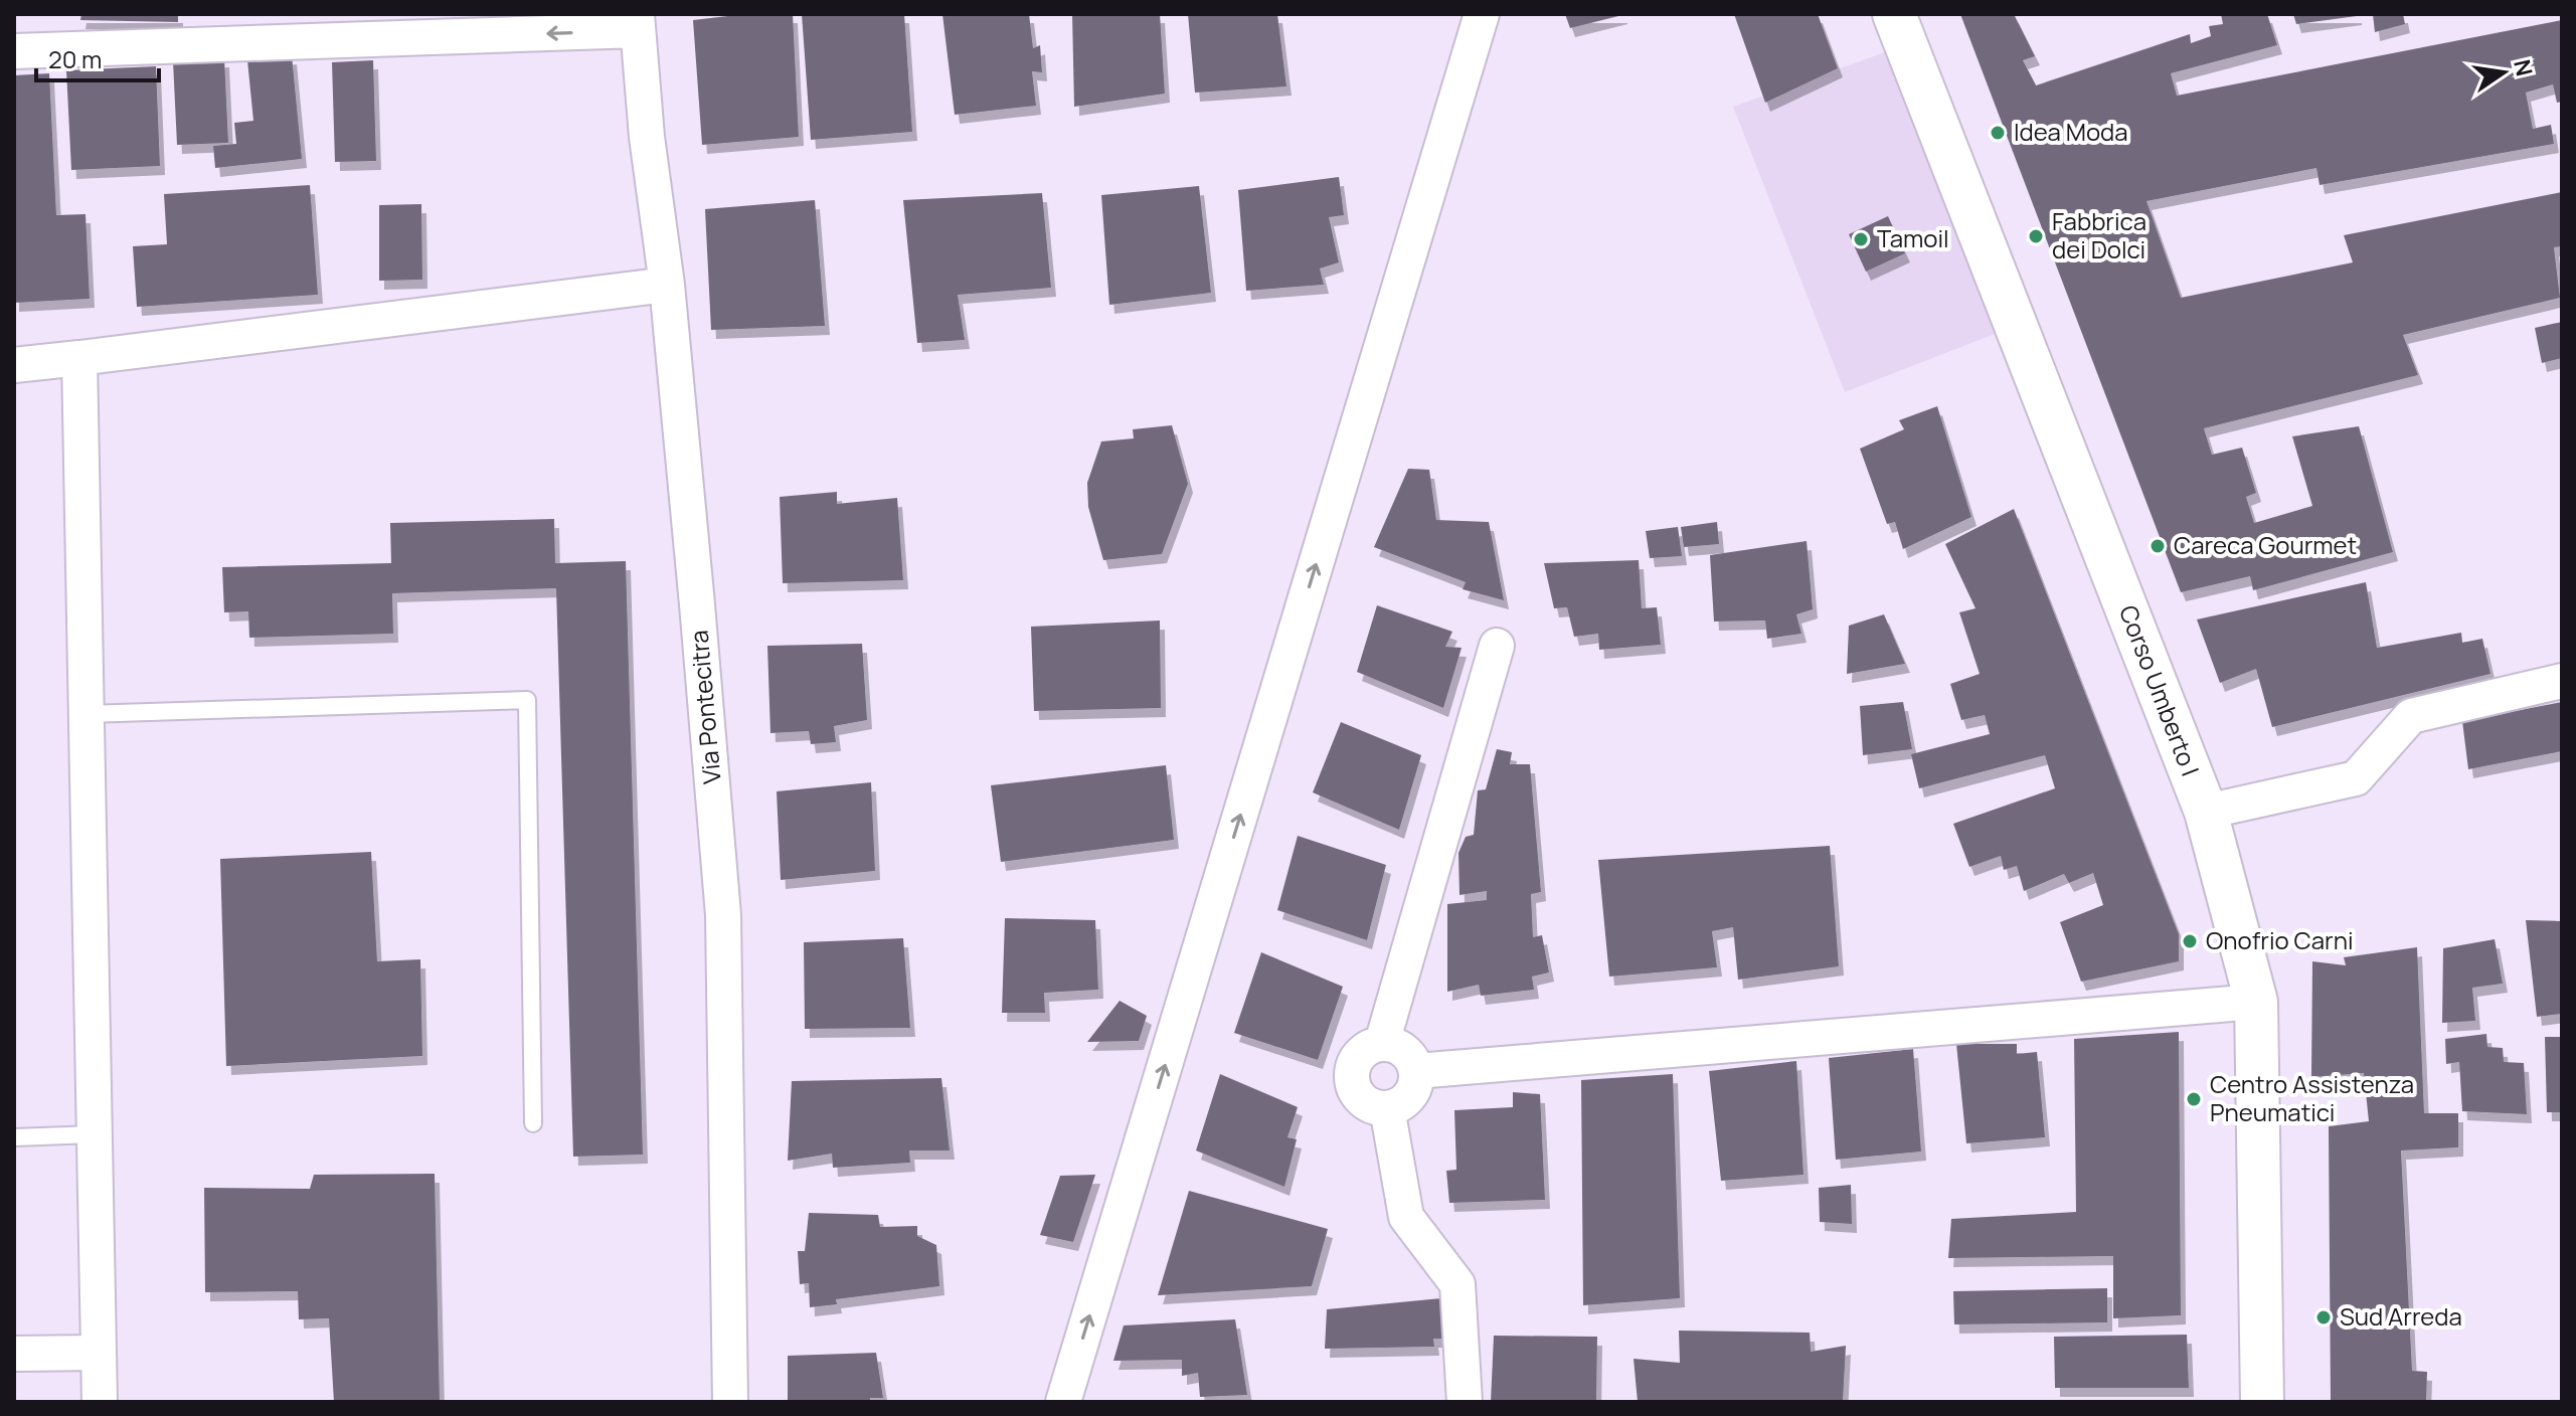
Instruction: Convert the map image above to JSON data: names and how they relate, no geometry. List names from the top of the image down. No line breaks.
{"streets":{"street":["Corso Umberto I","Via Pontecitra"]},"places":["Idea Moda","Fabbrica dei Dolci","Tamoil","Careca Gourmet","Onofrio Carni","Centro Assistenza Pneumatici","Sud Arreda"],"scale_bar":"20 m","north":"right"}
